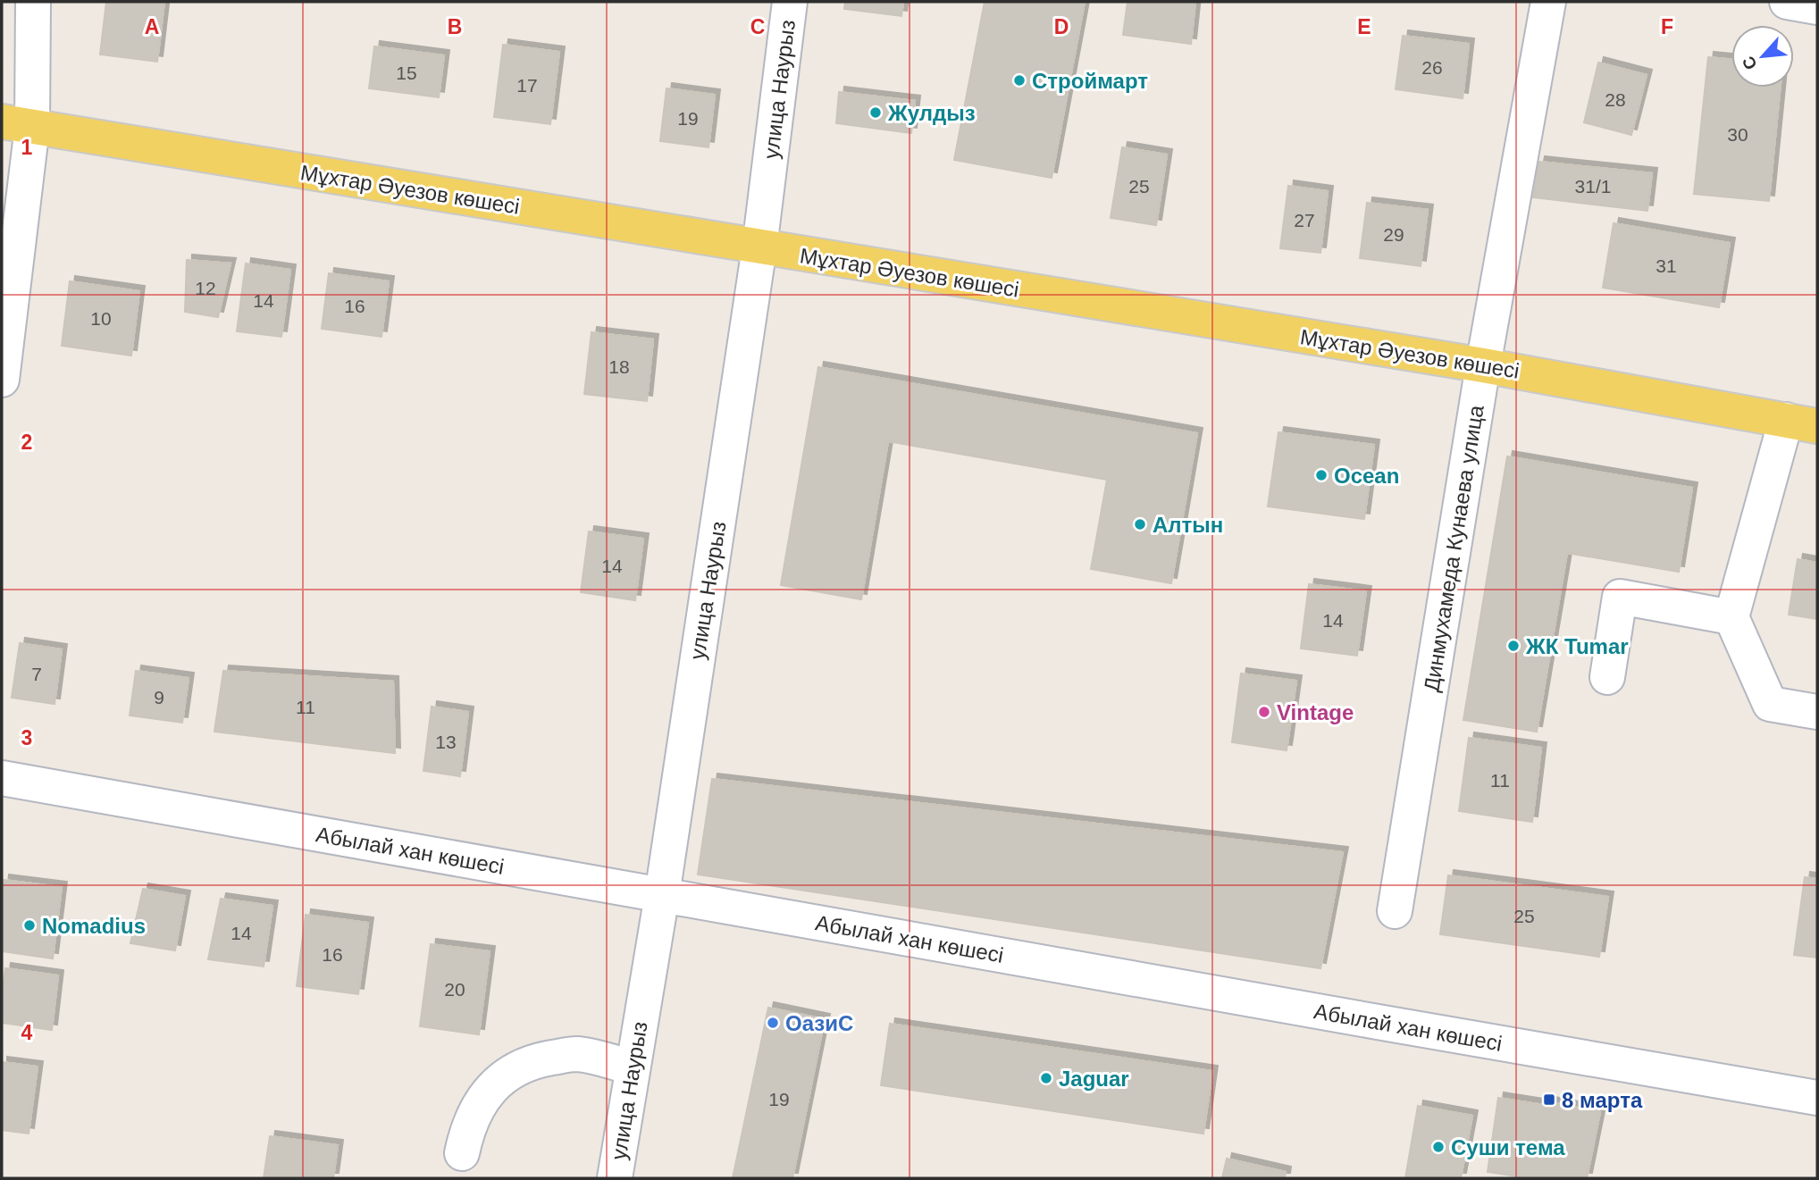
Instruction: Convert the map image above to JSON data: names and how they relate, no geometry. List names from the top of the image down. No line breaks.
{"streets":{"main road":["Мұхтар Әуезов көшесі"],"street":["улица Наурыз","Динмухамеда Кунаева улица","Абылай хан көшесі"]},"crossings":[["улица Наурыз","Мұхтар Әуезов көшесі"],["улица Наурыз","Абылай хан көшесі"],["Мұхтар Әуезов көшесі","Динмухамеда Кунаева улица"]],"places":{"other":["Строймарт","Жулдыз","Ocean","Алтын","ЖК Tumar","Vintage","Nomadius","ОазиС","Jaguar","Суши тема"],"transit":["8 марта"]},"house_numbers":["26","15","17","28","19","30","25","31/1","27","29","31","12","14","16","10","18","14","14","7","9","11","13","11","25","14","16","20","19"],"north":"bottom left","grid":{"columns":["A","B","C","D","E","F"],"rows":["1","2","3","4"]}}
